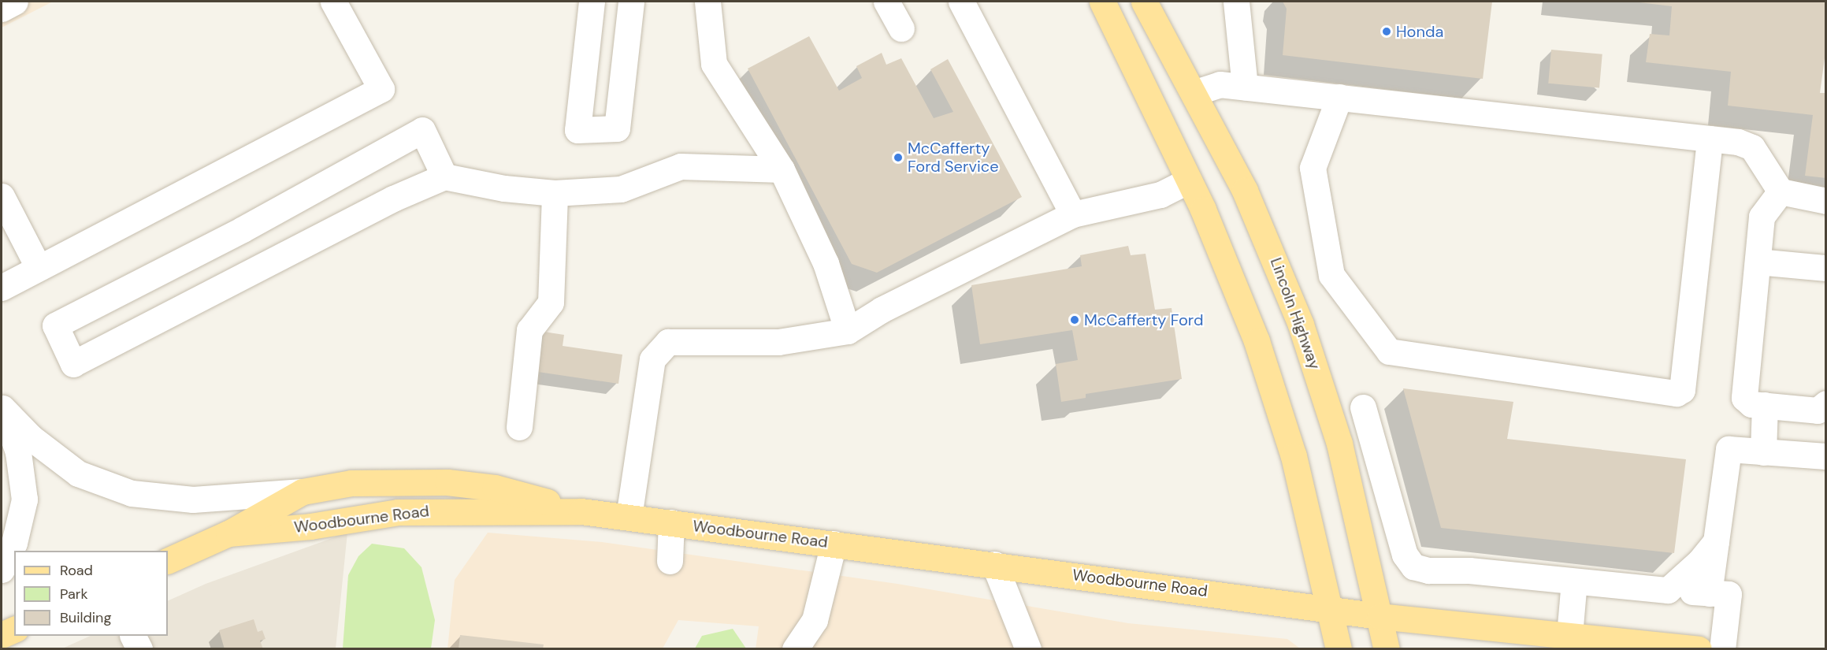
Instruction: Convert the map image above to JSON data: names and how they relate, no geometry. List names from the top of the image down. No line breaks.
{"streets":{"main road":["Lincoln Highway","Woodbourne Road"]},"crossings":[["Lincoln Highway","Woodbourne Road"]],"places":["Honda","McCafferty Ford Service","McCafferty Ford"],"legend":["Road","Park","Building"]}
